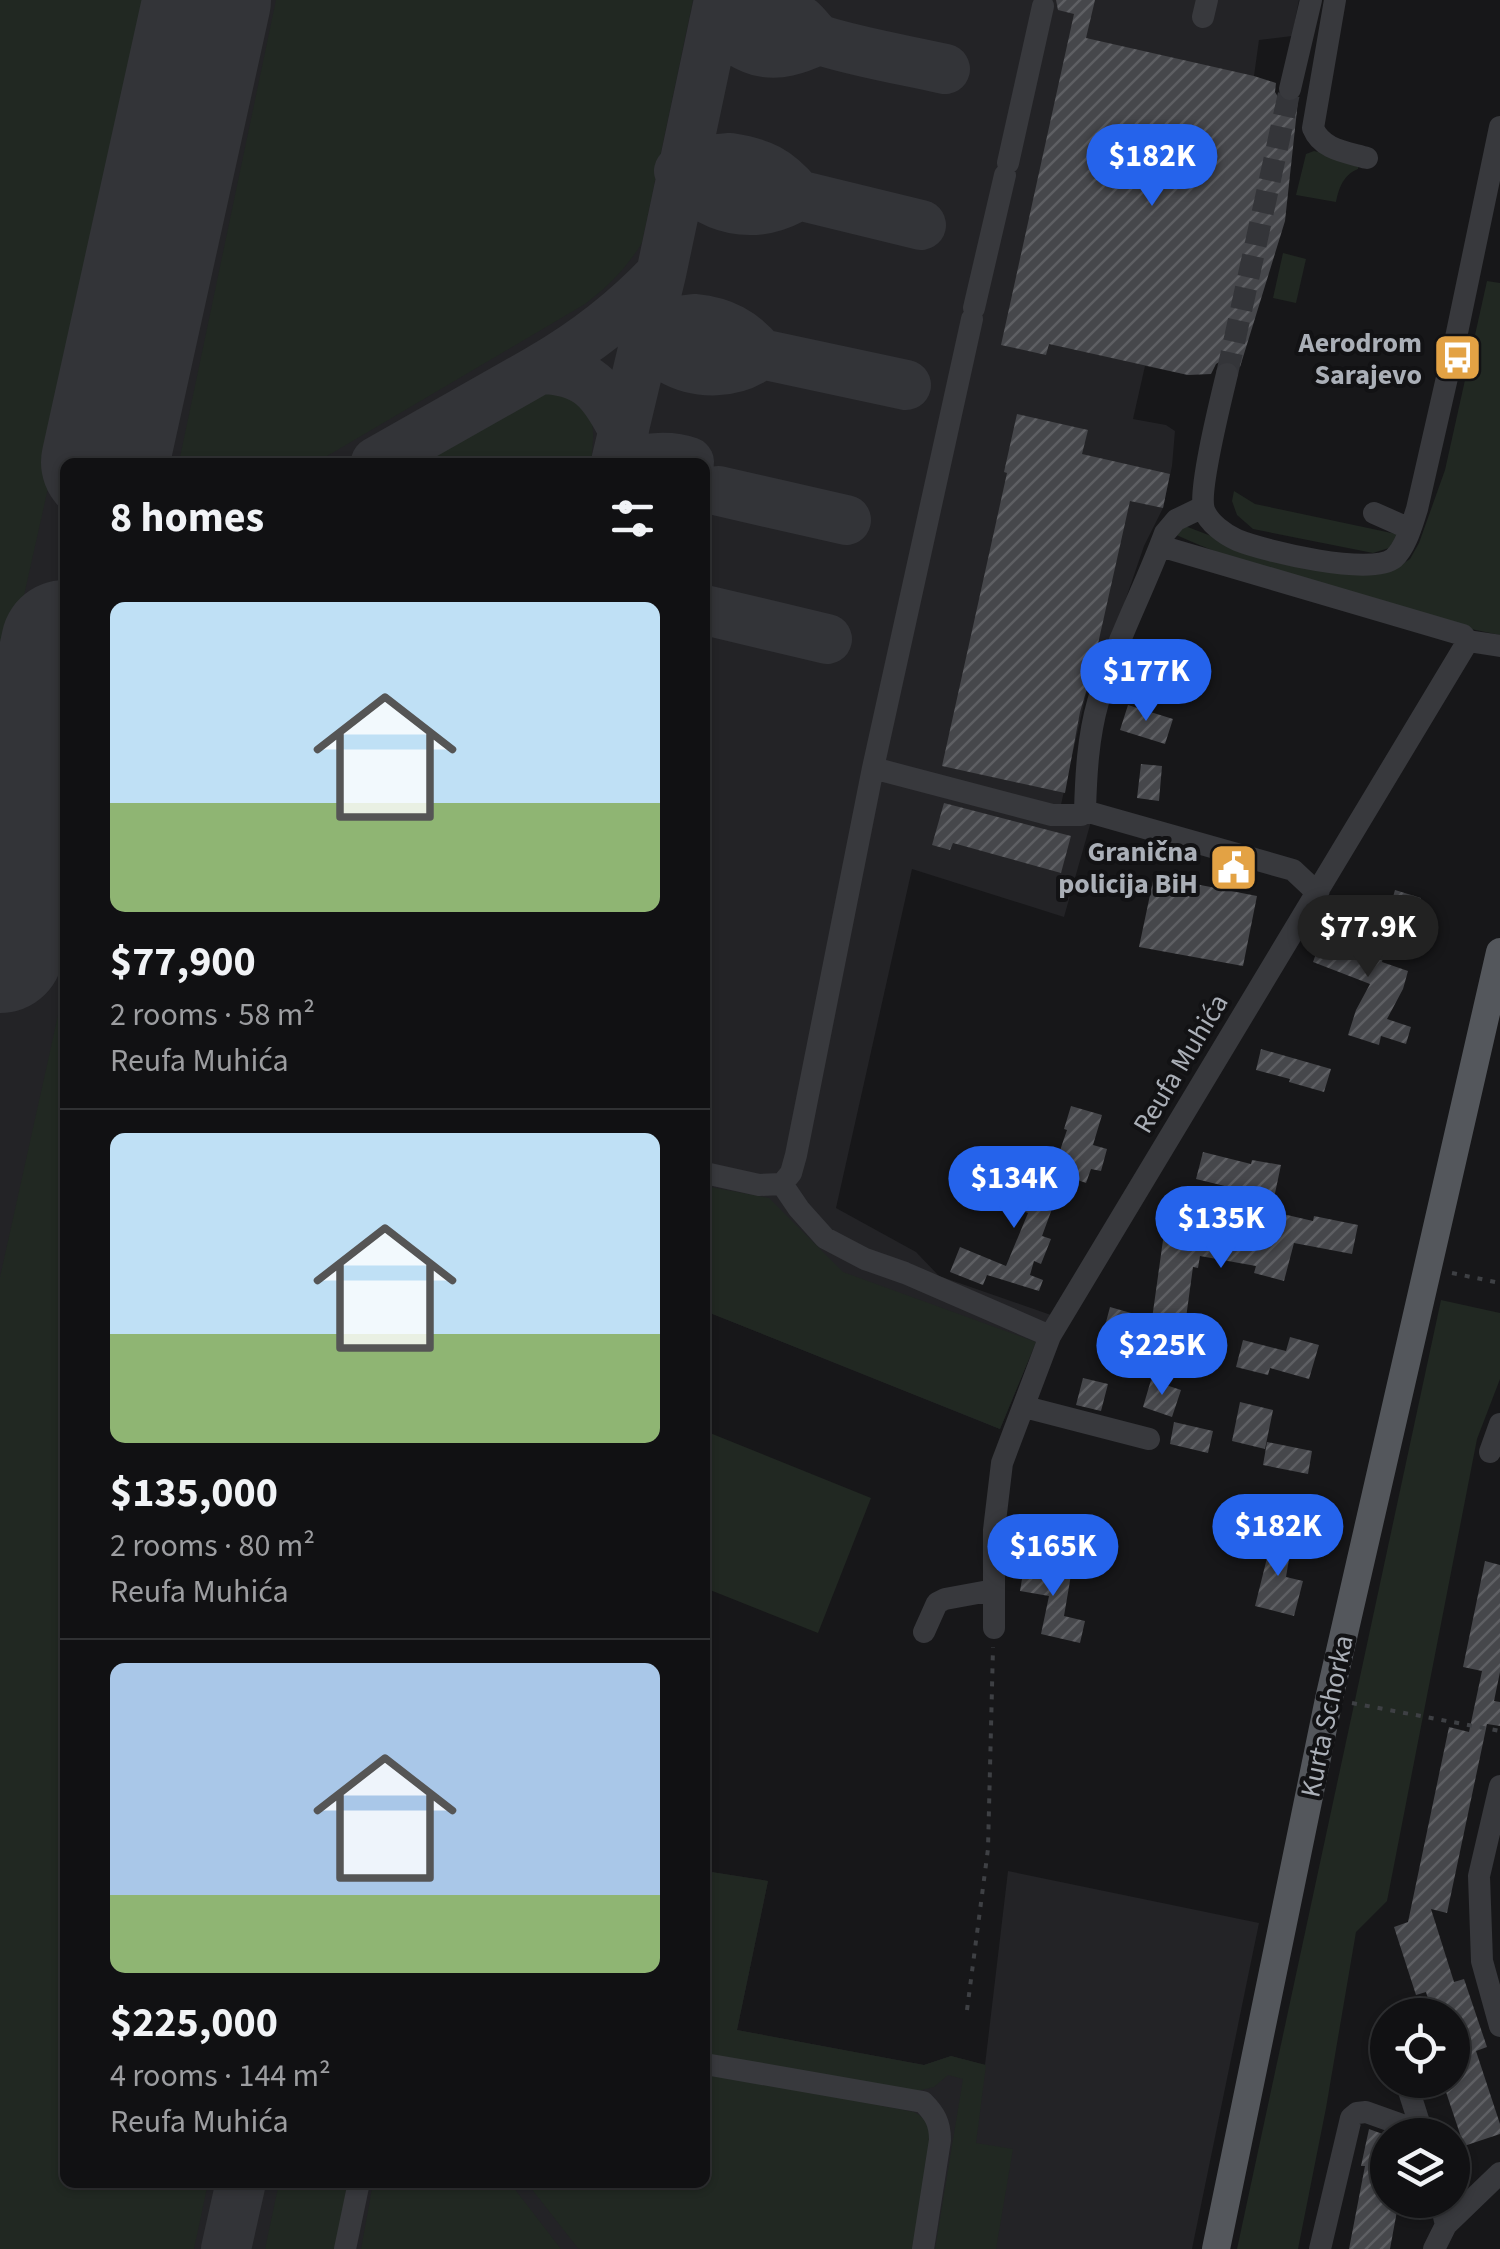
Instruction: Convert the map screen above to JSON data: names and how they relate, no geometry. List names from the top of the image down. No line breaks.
{"streets":{"main road":["Kurta Schorka"],"street":["Reufa Muhića"]},"places":{"bus stop":["Aerodrom Sarajevo"],"public building":["Granična policija BiH"]},"page":{"price":["$182K","$177K","$77.9K","$134K","$135K","$225K","$182K","$165K"],"heading":"8 homes","list":[{"name":"$77,900","note":"2 rooms · 58 m² · Reufa Muhića"},{"name":"$135,000","note":"2 rooms · 80 m² · Reufa Muhića"},{"name":"$225,000","note":"4 rooms · 144 m² · Reufa Muhića"}]}}
